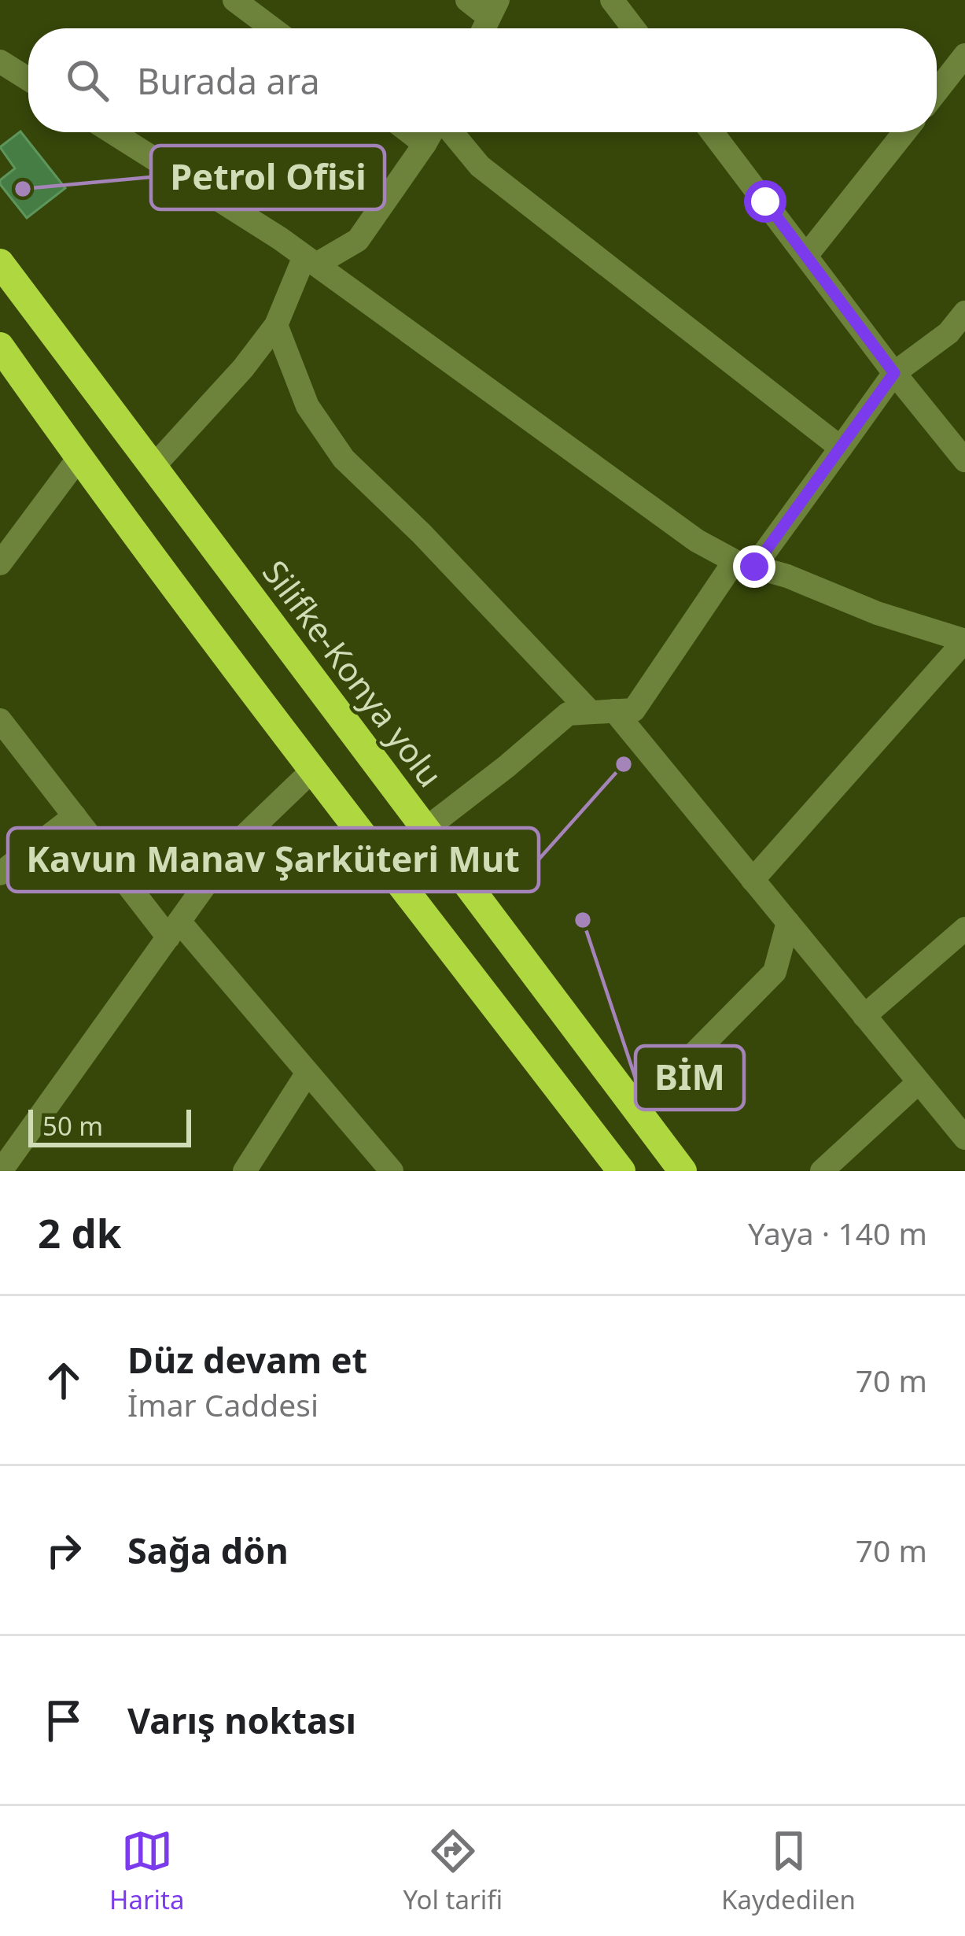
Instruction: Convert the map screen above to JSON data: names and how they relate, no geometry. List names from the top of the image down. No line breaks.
{"streets":{"highway":["Silifke-Konya yolu"]},"places":["Petrol Ofisi","Kavun Manav Şarküteri Mut","BİM"],"scale_bar":"50 m","page":{"search":"Burada ara","scale":"50 m","heading":["2 dk","Yaya · 140 m"],"list":[["Düz devam et","İmar Caddesi","70 m"],["Sağa dön","70 m"],"Varış noktası"],"nav":["Harita","Yol tarifi","Kaydedilen"]}}
